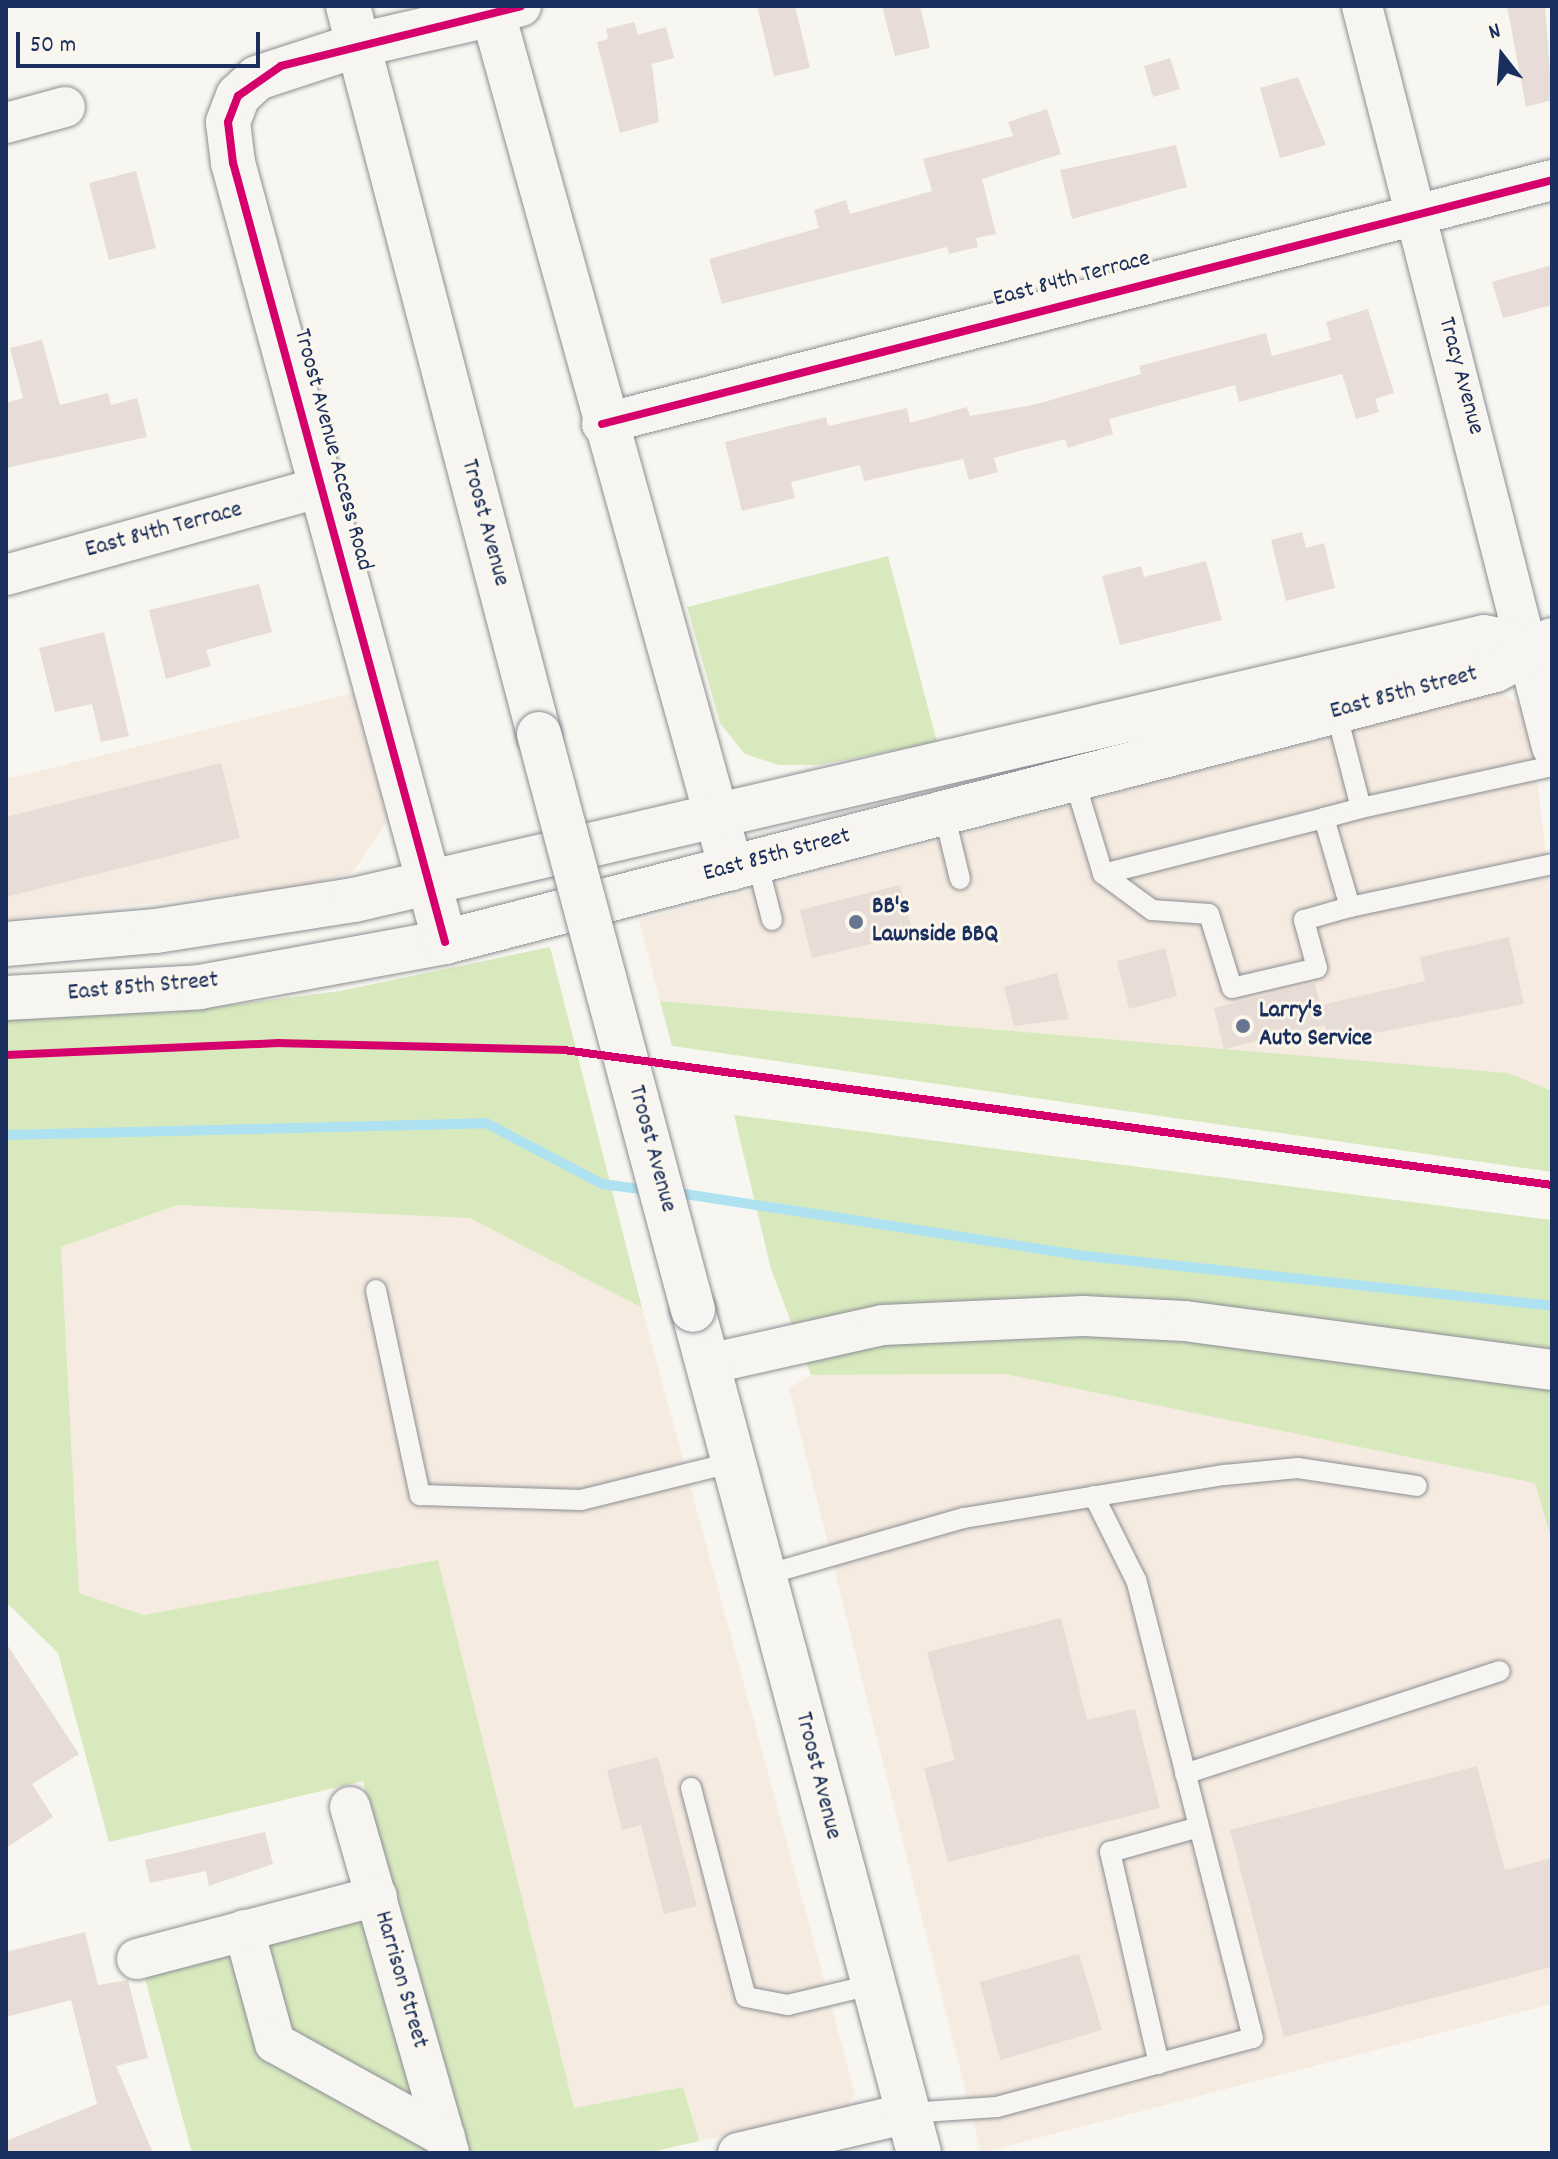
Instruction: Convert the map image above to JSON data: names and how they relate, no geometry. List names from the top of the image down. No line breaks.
{"streets":{"main road":["Troost Avenue Access Road","Troost Avenue","East 85th Street"],"street":["East 84th Terrace","Tracy Avenue","Harrison Street"]},"crossings":[["East 84th Terrace","Tracy Avenue"],["East 84th Terrace","Troost Avenue Access Road"],["Tracy Avenue","East 85th Street"],["Troost Avenue Access Road","Troost Avenue"],["Troost Avenue Access Road","East 85th Street"]],"places":["BB's Lawnside BBQ","Larry's Auto Service"],"scale_bar":"50 m","north":"top"}
